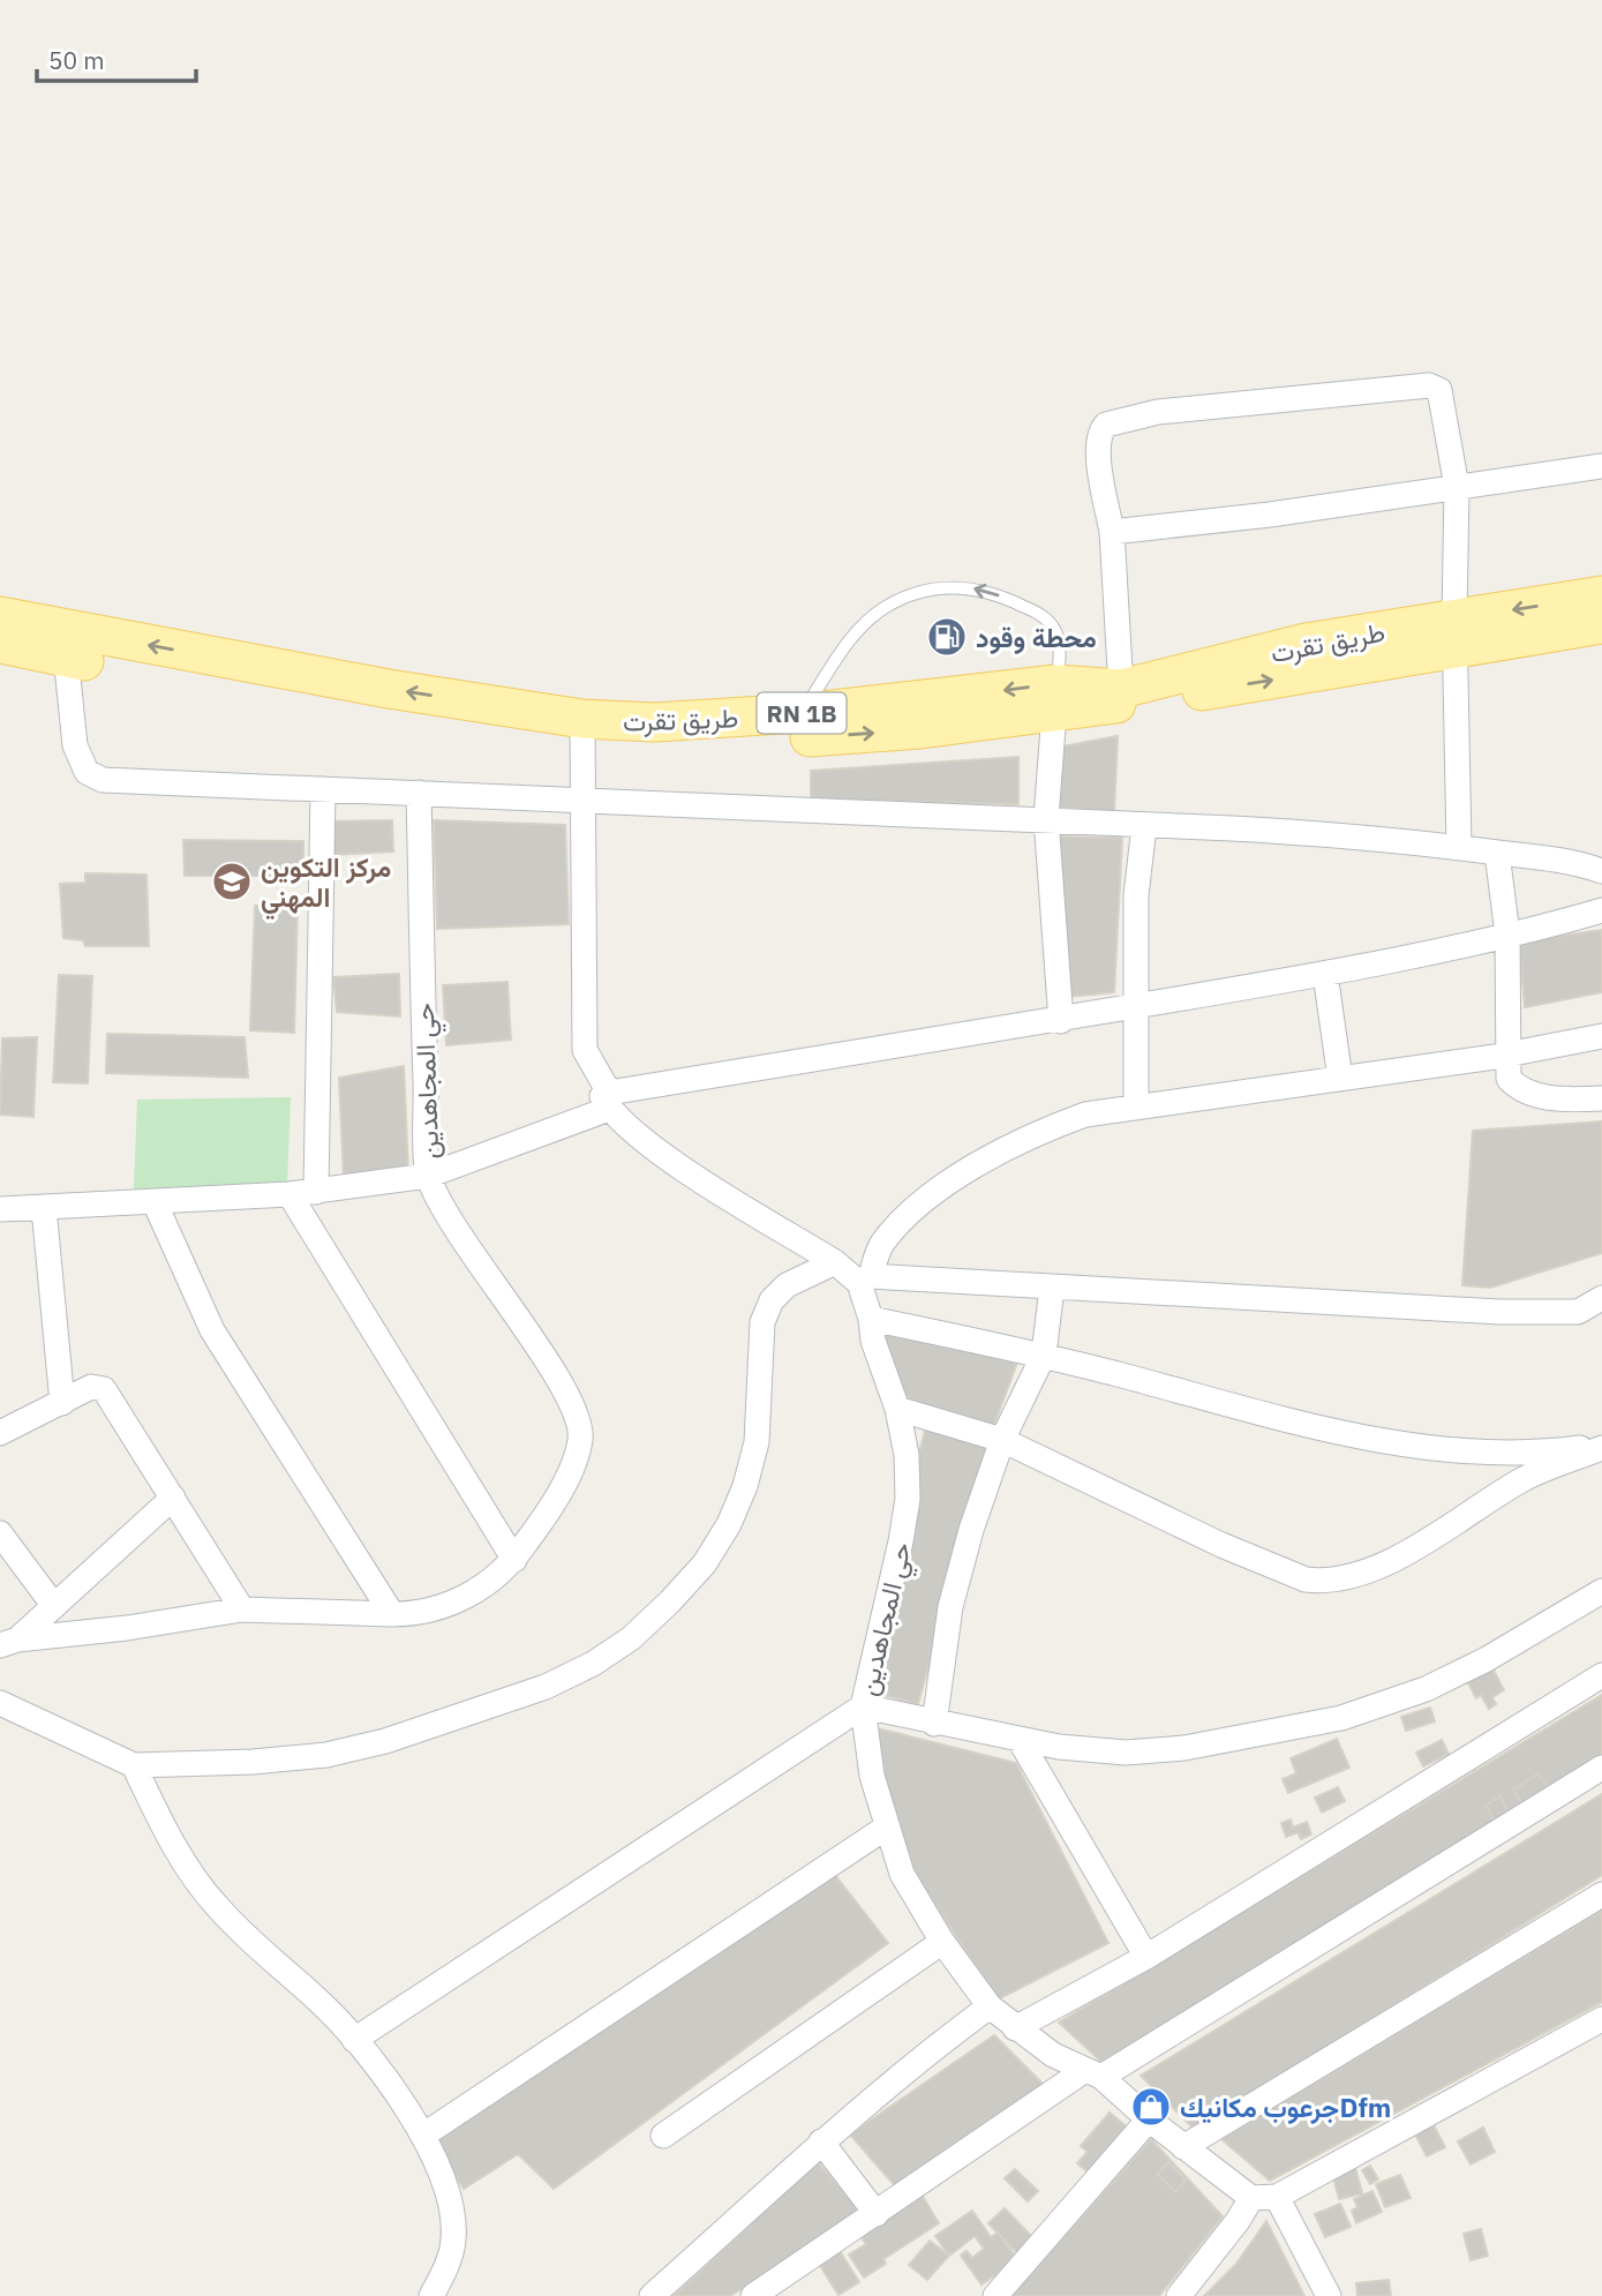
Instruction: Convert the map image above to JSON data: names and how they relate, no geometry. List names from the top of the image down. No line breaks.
{"streets":{"main road":["طريق تقرت","RN 1B"],"street":["حي المجاهدين"]},"places":{"fuel station":["محطة وقود"],"school or university":["مركز التكوين المهني"],"shop":["جرعوب مكانيكDfm"]},"scale_bar":"50 m"}
